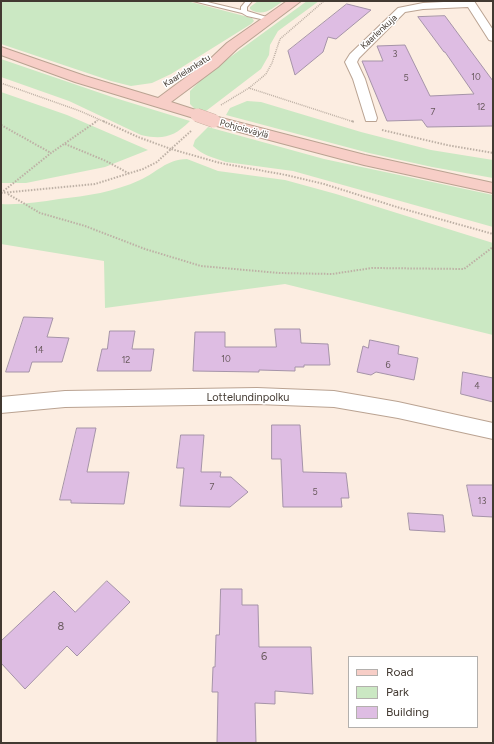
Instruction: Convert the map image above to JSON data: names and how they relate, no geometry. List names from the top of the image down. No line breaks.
{"streets":{"main road":["Kaarlelankatu","Pohjoisväylä"],"street":["Kaarlenkuja","Lottelundinpolku"]},"crossings":[["Kaarlelankatu","Pohjoisväylä"]],"house_numbers":["3","10","5","12","7","14","10","12","6","4","7","5","13","8","6"],"legend":["Road","Park","Building"]}
